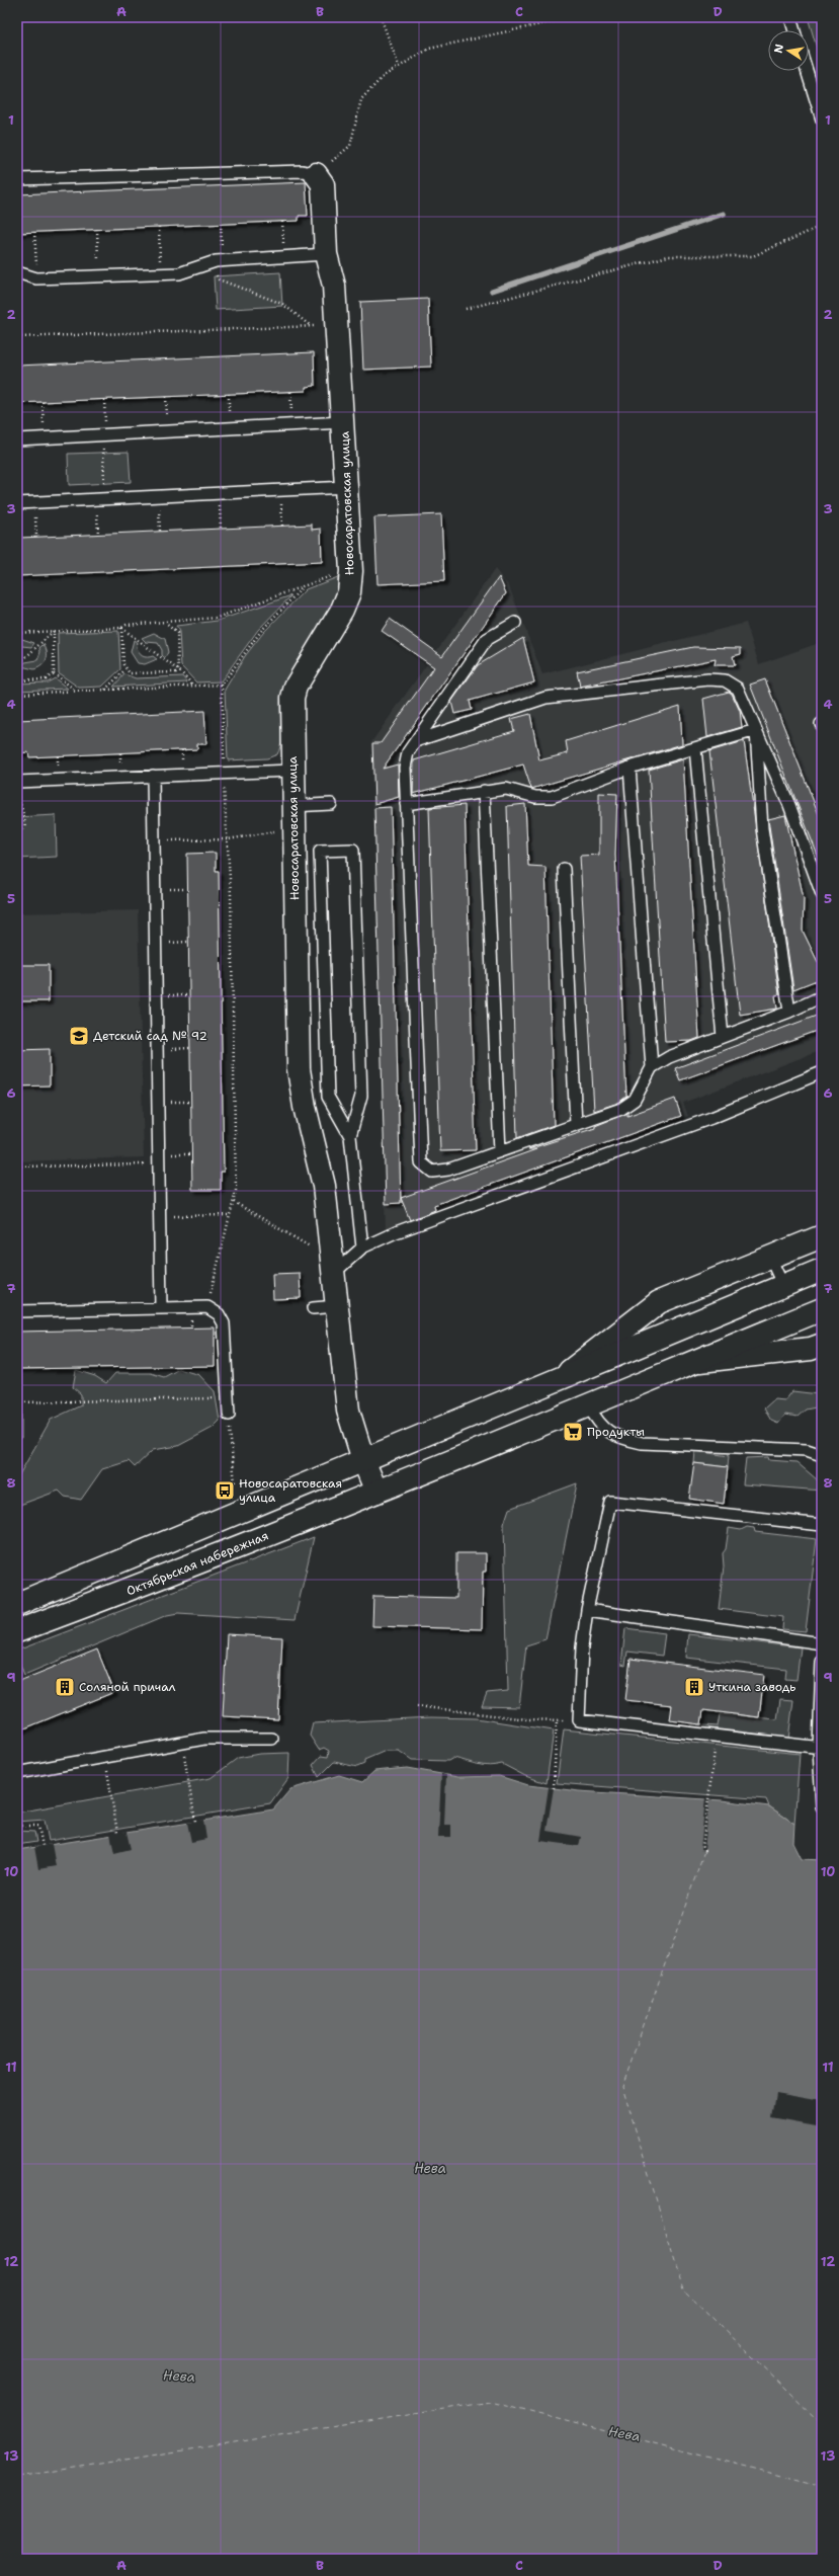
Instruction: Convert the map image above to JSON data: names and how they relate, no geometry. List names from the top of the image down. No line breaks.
{"streets":{"street":["Новосаратовская улица","Октябрьская набережная"]},"crossings":[["Новосаратовская улица","Октябрьская набережная"]],"water":["Нева"],"places":{"school or university":["Детский сад № 92"],"supermarket":["Продукты"],"bus stop":["Новосаратовская улица"],"building":["Соляной причал","Уткина заводь"]},"north":"left","grid":{"columns":["A","B","C","D"],"rows":["1","2","3","4","5","6","7","8","9","10","11","12","13"]}}
